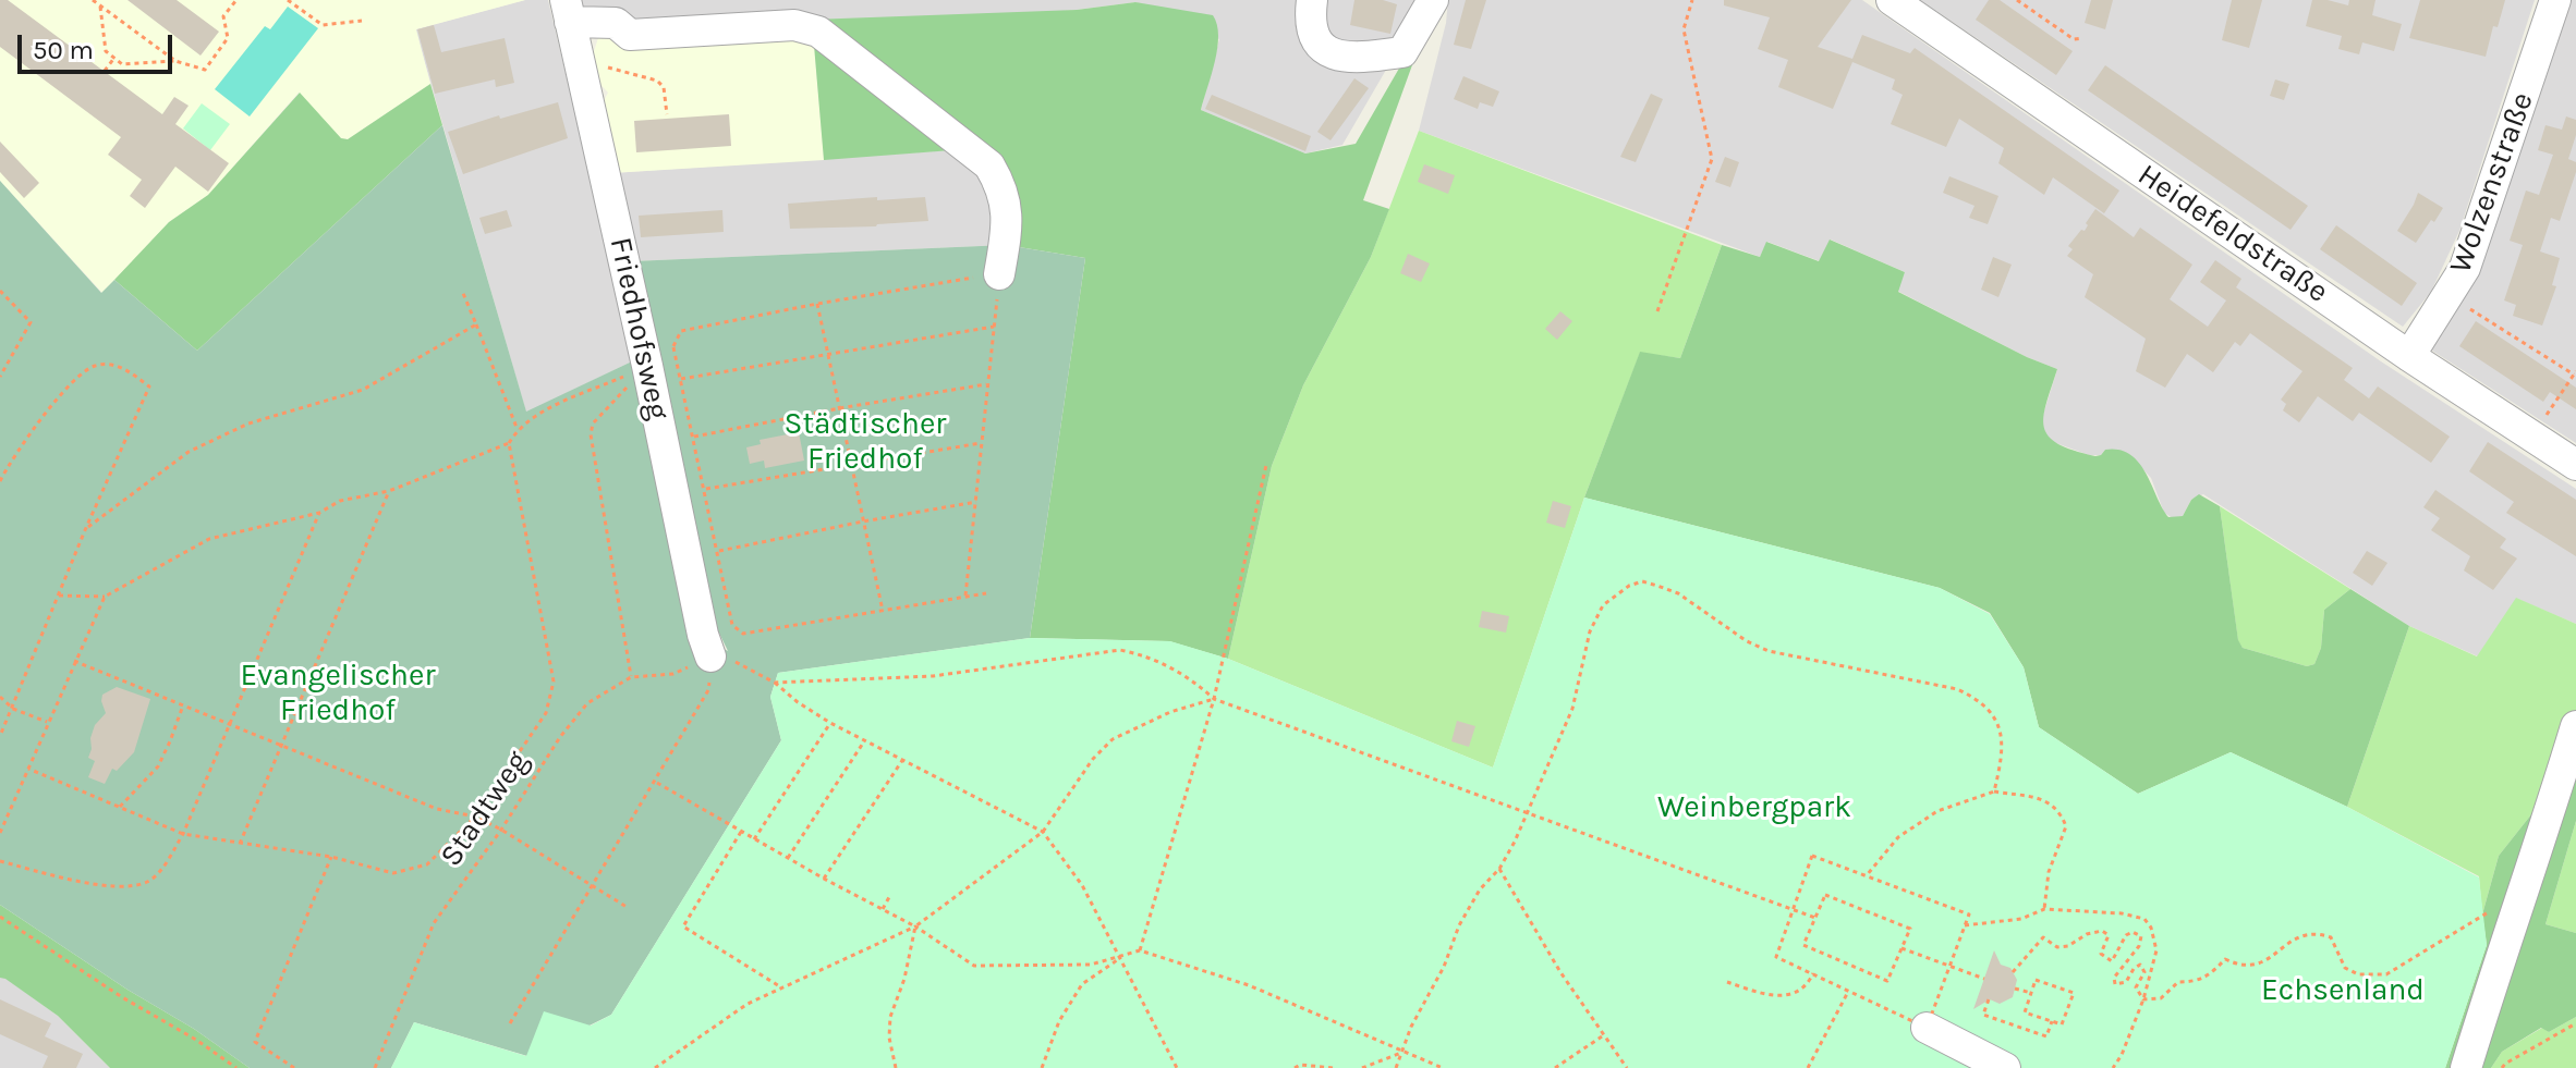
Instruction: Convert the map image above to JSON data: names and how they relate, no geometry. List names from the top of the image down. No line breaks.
{"streets":{"street":["Wolzenstraße","Heidefeldstraße","Friedhofsweg"],"path":["Stadtweg"]},"crossings":[["Wolzenstraße","Heidefeldstraße"],["Friedhofsweg","Stadtweg"]],"parks":["Städtischer Friedhof","Evangelischer Friedhof","Weinbergpark","Echsenland"],"scale_bar":"50 m"}
